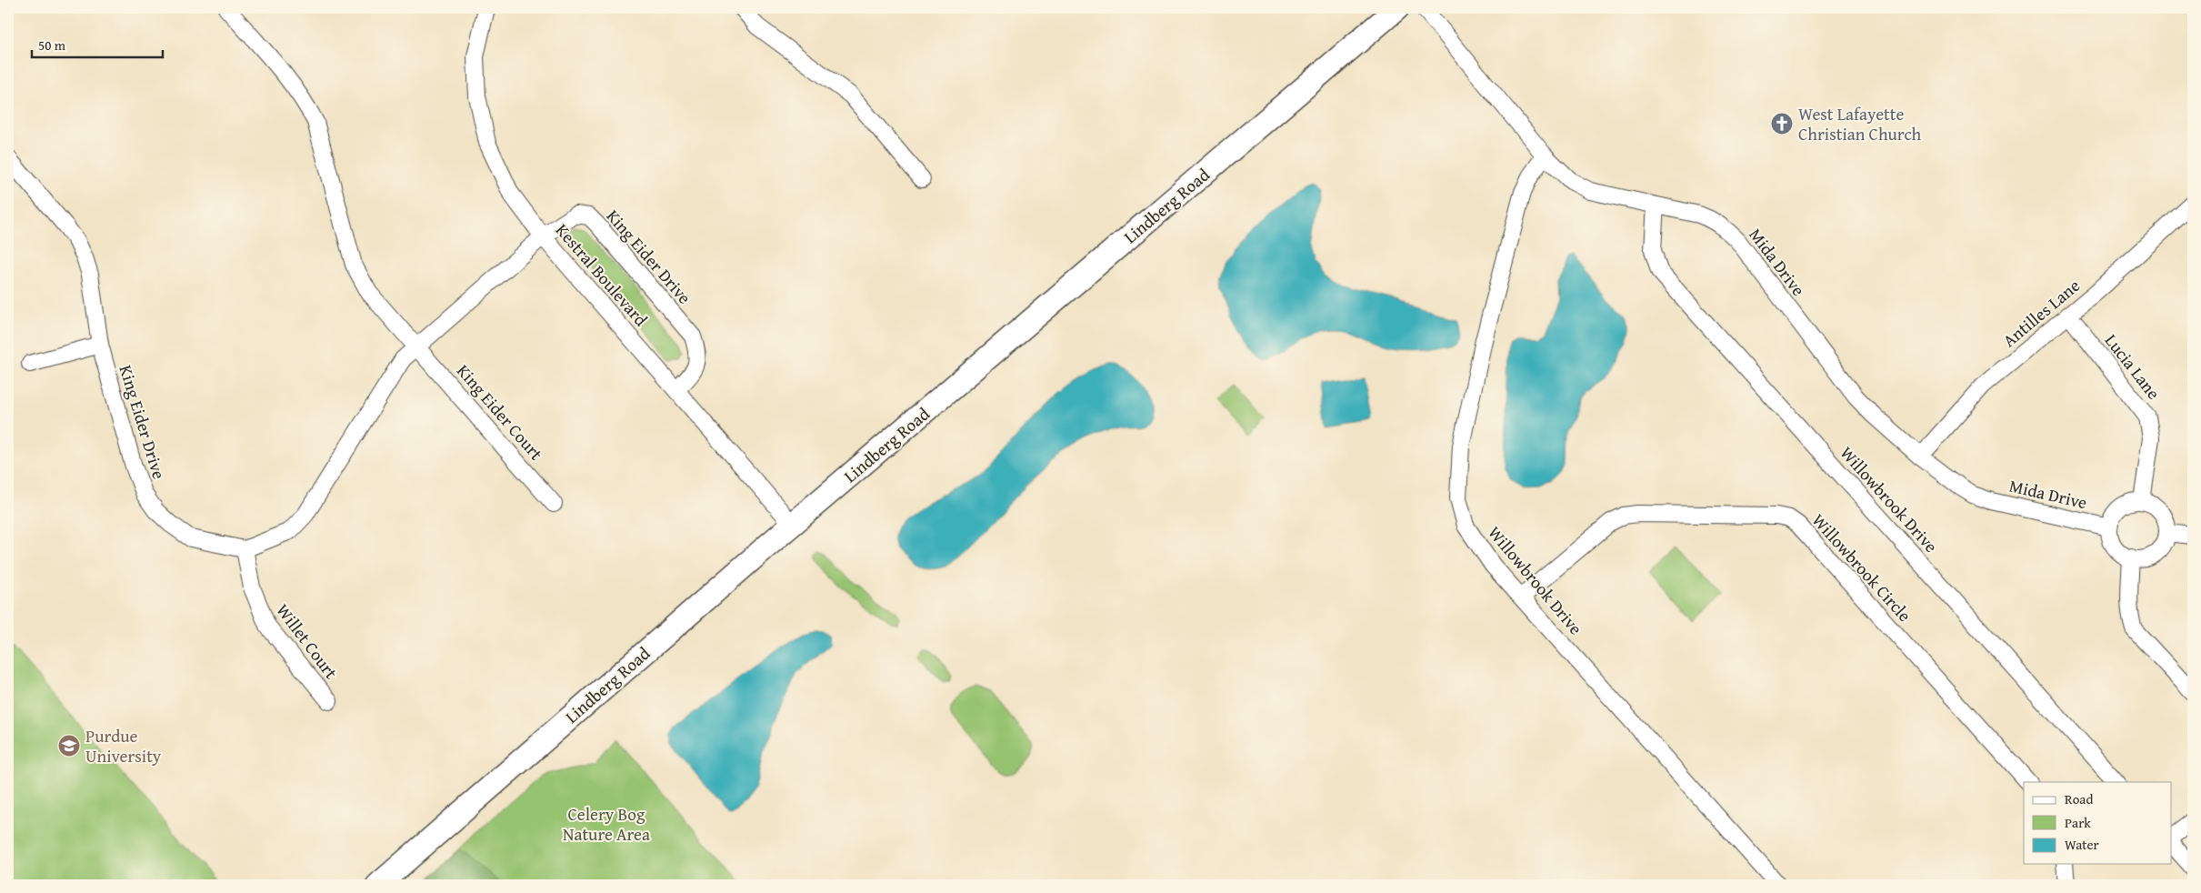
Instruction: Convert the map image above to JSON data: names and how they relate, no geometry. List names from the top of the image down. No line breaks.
{"streets":{"main road":["Lindberg Road"],"street":["King Eider Drive","Mida Drive","Kestral Boulevard","Antilles Lane","Lucia Lane","King Eider Court","Willowbrook Drive","Willowbrook Circle","Willet Court"]},"crossings":[["Lindberg Road","Kestral Boulevard"],["King Eider Drive","Kestral Boulevard"],["King Eider Drive","King Eider Court"],["King Eider Drive","Willet Court"],["Mida Drive","Antilles Lane"],["Mida Drive","Lucia Lane"],["Mida Drive","Willowbrook Drive"],["Antilles Lane","Lucia Lane"],["Willowbrook Drive","Willowbrook Circle"]],"parks":["Celery Bog Nature Area"],"places":{"church":["West Lafayette Christian Church"],"school or university":["Purdue University"]},"legend":["Road","Park","Water"],"scale_bar":"50 m"}
